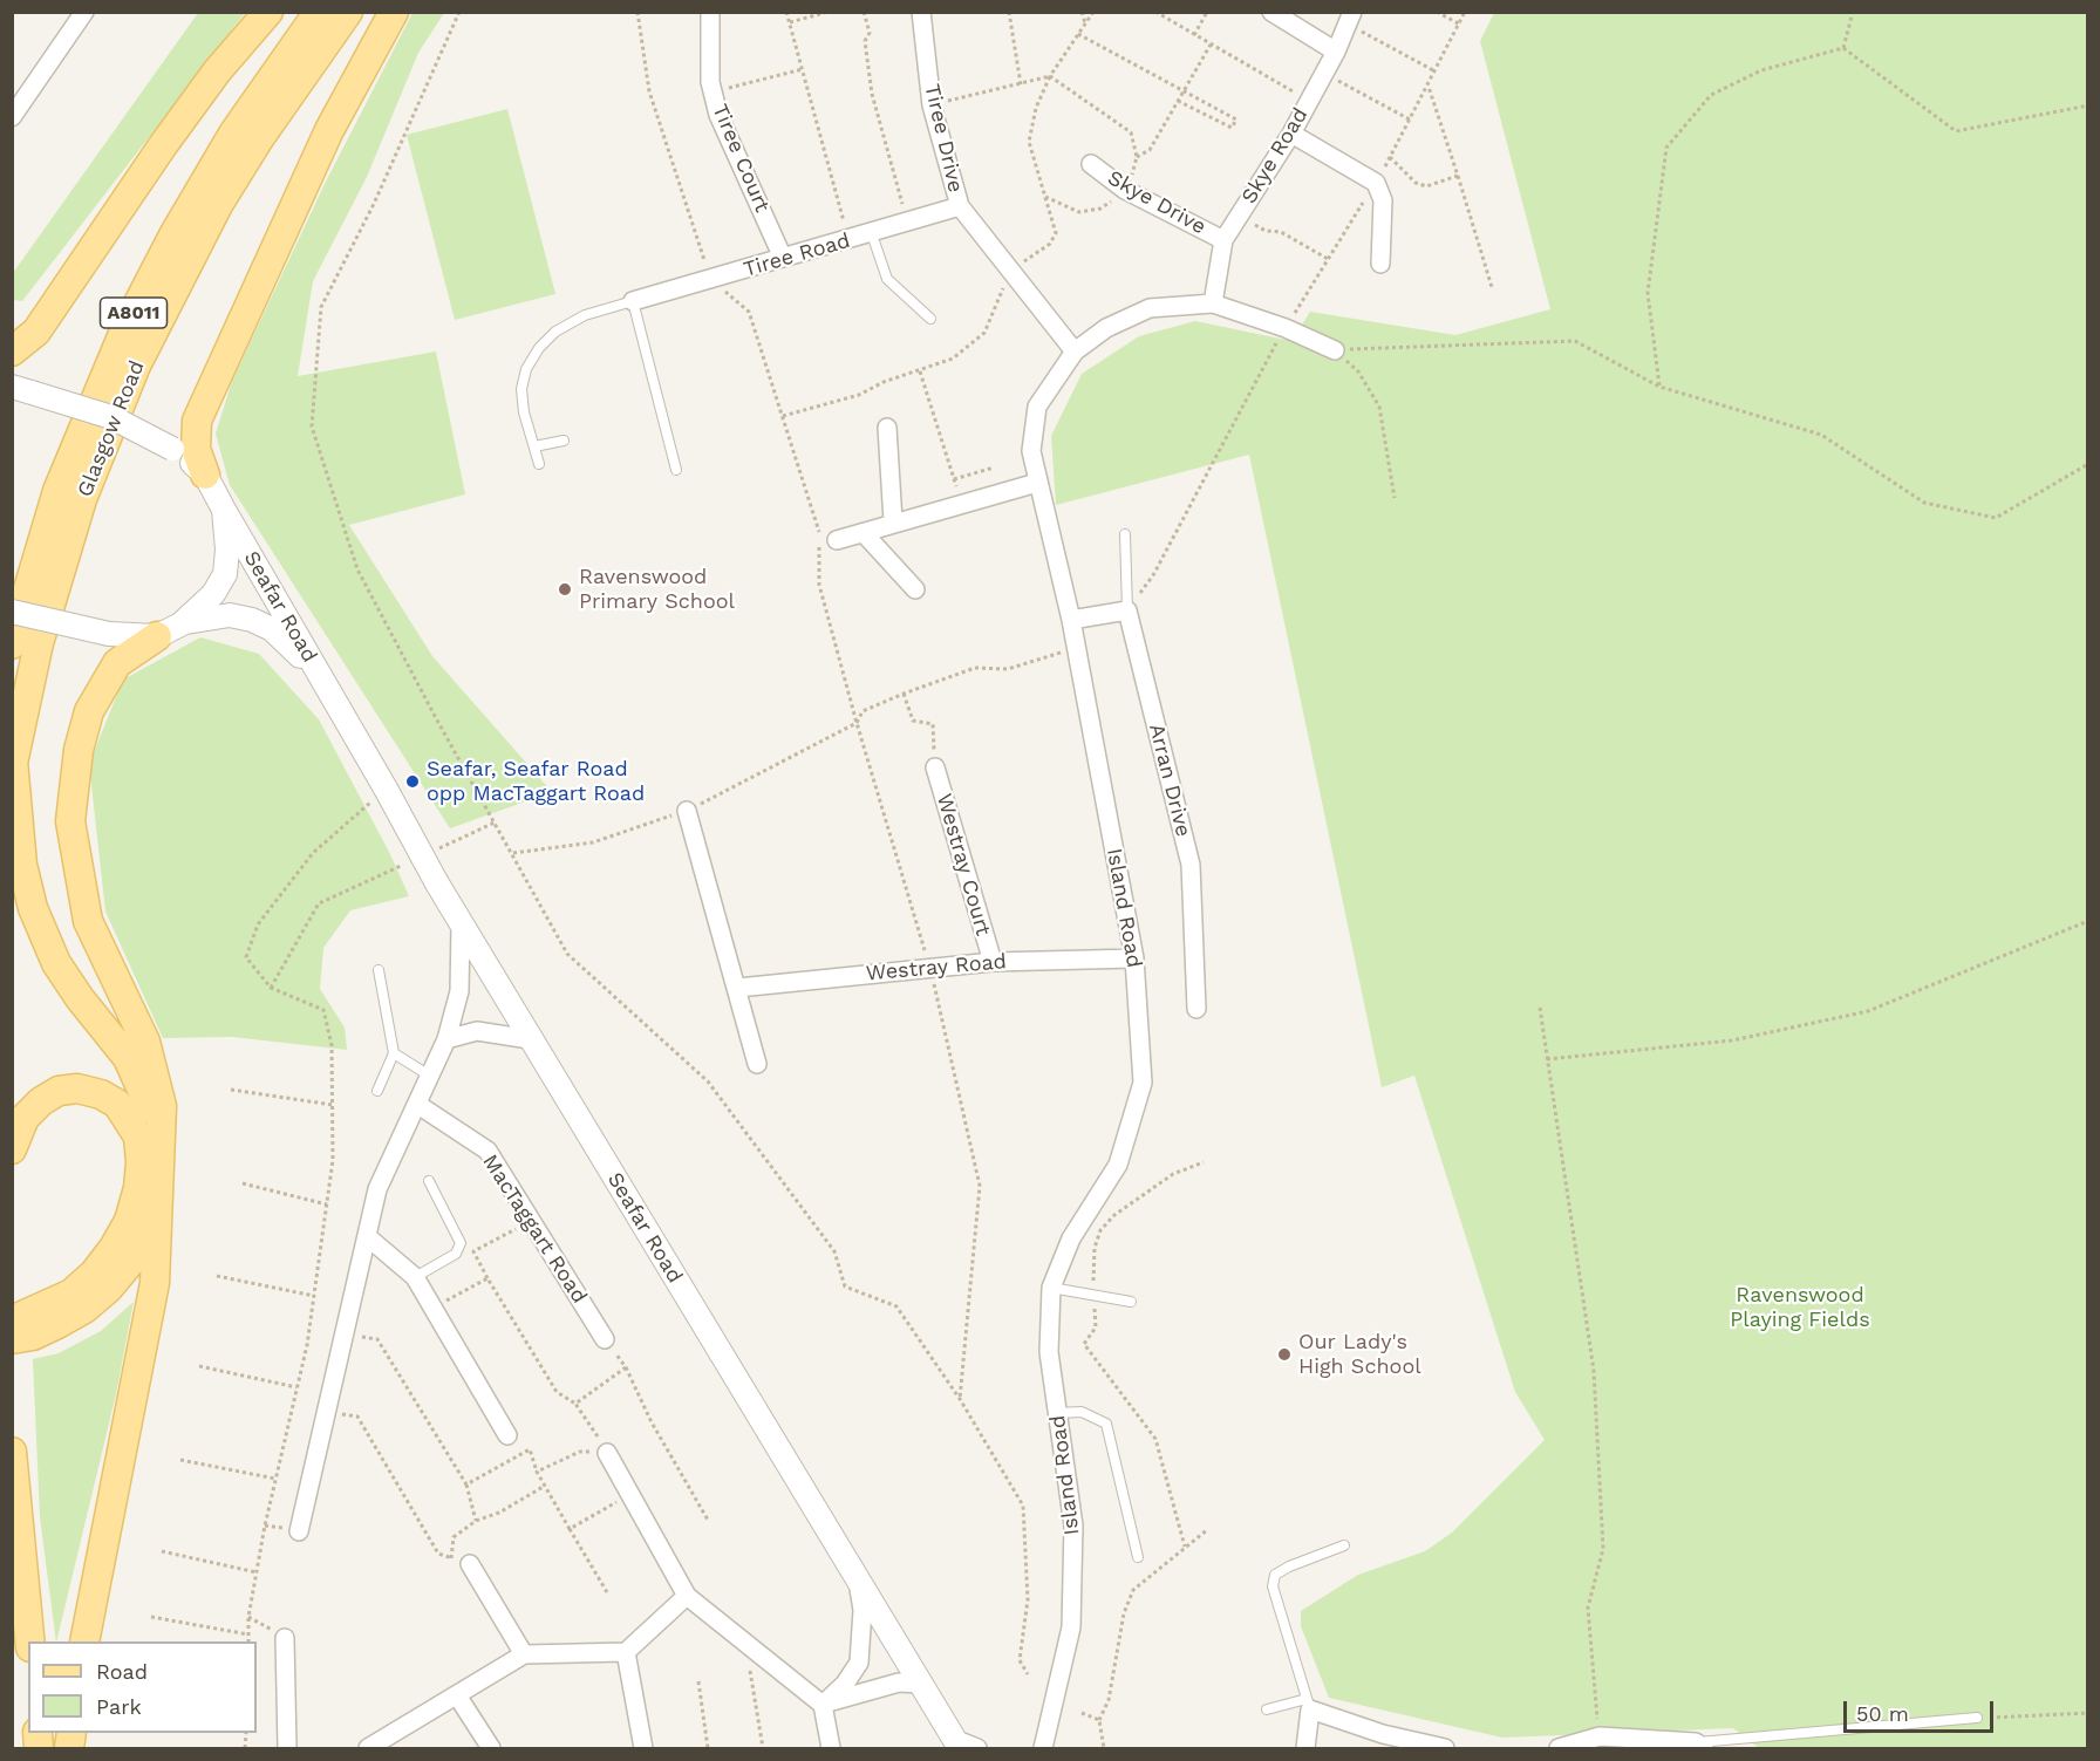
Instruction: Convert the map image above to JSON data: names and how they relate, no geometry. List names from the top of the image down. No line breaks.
{"streets":{"main road":["A8011","Glasgow Road"],"street":["Tiree Drive","Skye Road","Tiree Court","Skye Drive","Tiree Road","Seafar Road","Arran Drive","Westray Court","Island Road","Westray Road","MacTaggart Road"]},"crossings":[["Tiree Drive","Tiree Road"],["Tiree Drive","Island Road"],["Skye Road","Skye Drive"],["Skye Road","Island Road"],["Tiree Court","Tiree Road"],["Westray Court","Westray Road"],["Island Road","Westray Road"]],"parks":["Ravenswood Playing Fields"],"places":["Ravenswood Primary School","Seafar, Seafar Road opp MacTaggart Road","Our Lady's High School"],"legend":["Road","Park"],"scale_bar":"50 m"}
